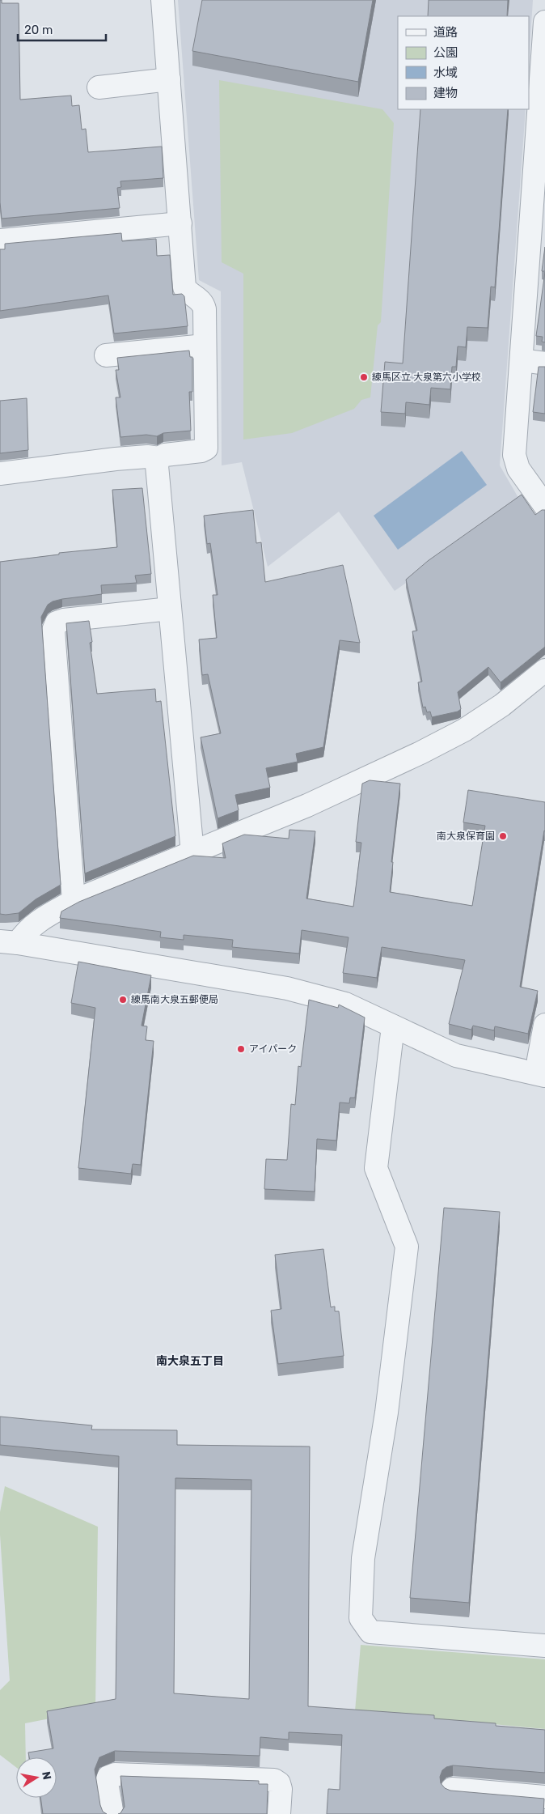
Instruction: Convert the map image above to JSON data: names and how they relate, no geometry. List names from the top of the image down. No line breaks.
{"districts":["南大泉五丁目"],"places":["練馬区立 大泉第六小学校","南大泉保育園","練馬南大泉五郵便局","アイパーク"],"legend":["道路","公園","水域","建物"],"scale_bar":"20 m","north":"right"}
